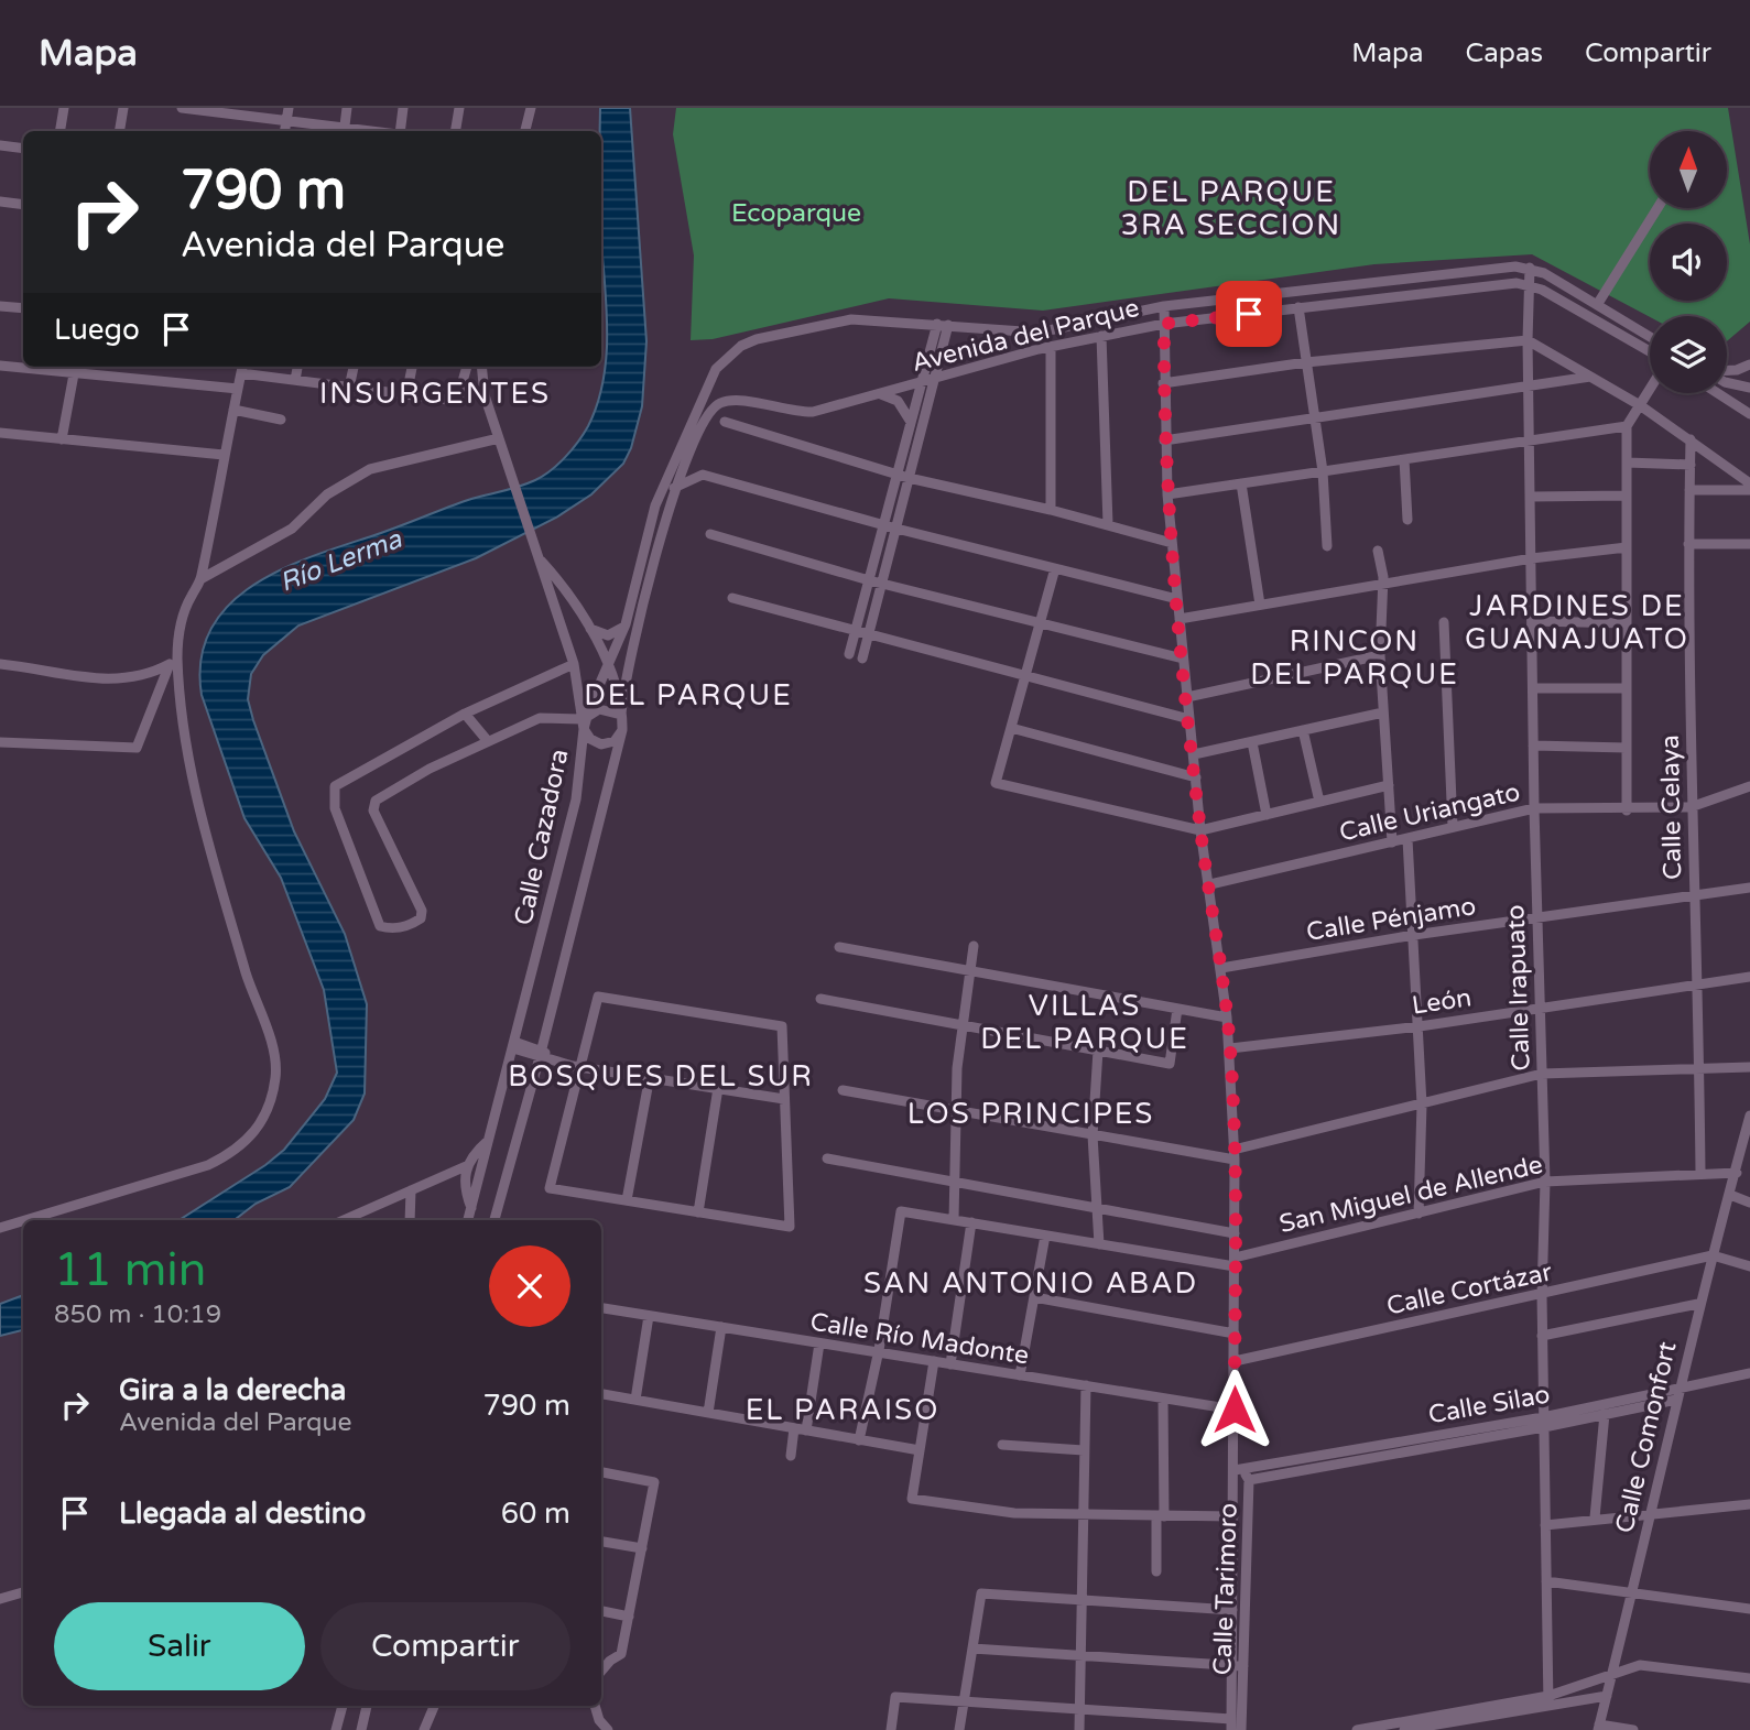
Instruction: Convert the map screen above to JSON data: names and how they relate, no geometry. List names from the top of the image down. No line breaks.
{"streets":{"street":["Avenida del Parque","Calle Celaya","Calle Uriangato","Calle Cazadora","Calle Pénjamo","Calle Irapuato","León","San Miguel de Allende","Calle Cortázar","Calle Río Madonte","Calle Silao","Calle Comonfort","Calle Tarimoro"]},"crossings":[["Avenida del Parque","Calle Irapuato"],["Avenida del Parque","Calle Tarimoro"],["Calle Celaya","Calle Uriangato"],["Calle Celaya","Calle Pénjamo"],["Calle Celaya","León"],["Calle Celaya","San Miguel de Allende"],["Calle Uriangato","Calle Irapuato"],["Calle Uriangato","Calle Tarimoro"],["Calle Pénjamo","Calle Irapuato"],["Calle Pénjamo","Calle Tarimoro"],["Calle Irapuato","León"],["Calle Irapuato","San Miguel de Allende"],["Calle Irapuato","Calle Cortázar"],["Calle Irapuato","Calle Silao"],["León","Calle Tarimoro"],["San Miguel de Allende","Calle Comonfort"],["San Miguel de Allende","Calle Tarimoro"],["Calle Cortázar","Calle Comonfort"],["Calle Cortázar","Calle Tarimoro"],["Calle Río Madonte","Calle Tarimoro"],["Calle Silao","Calle Comonfort"],["Calle Silao","Calle Tarimoro"]],"districts":["DEL PARQUE 3RA SECCION","INSURGENTES","JARDINES DE GUANAJUATO","RINCON DEL PARQUE","DEL PARQUE","VILLAS DEL PARQUE","BOSQUES DEL SUR","LOS PRINCIPES","SAN ANTONIO ABAD","EL PARAISO"],"water":["Río Lerma"],"parks":["Ecoparque"],"north":"top","page":{"header":"Mapa","nav":["Mapa","Capas","Compartir"],"turn":["790 m","Avenida del Parque"],"then":"Luego","heading":["11 min","850 m · 10:19"],"list":[{"name":"Gira a la derecha","note":"Avenida del Parque","value":"790 m"},{"name":"Llegada al destino","value":"60 m"}],"buttons":["Salir","Compartir"]}}
